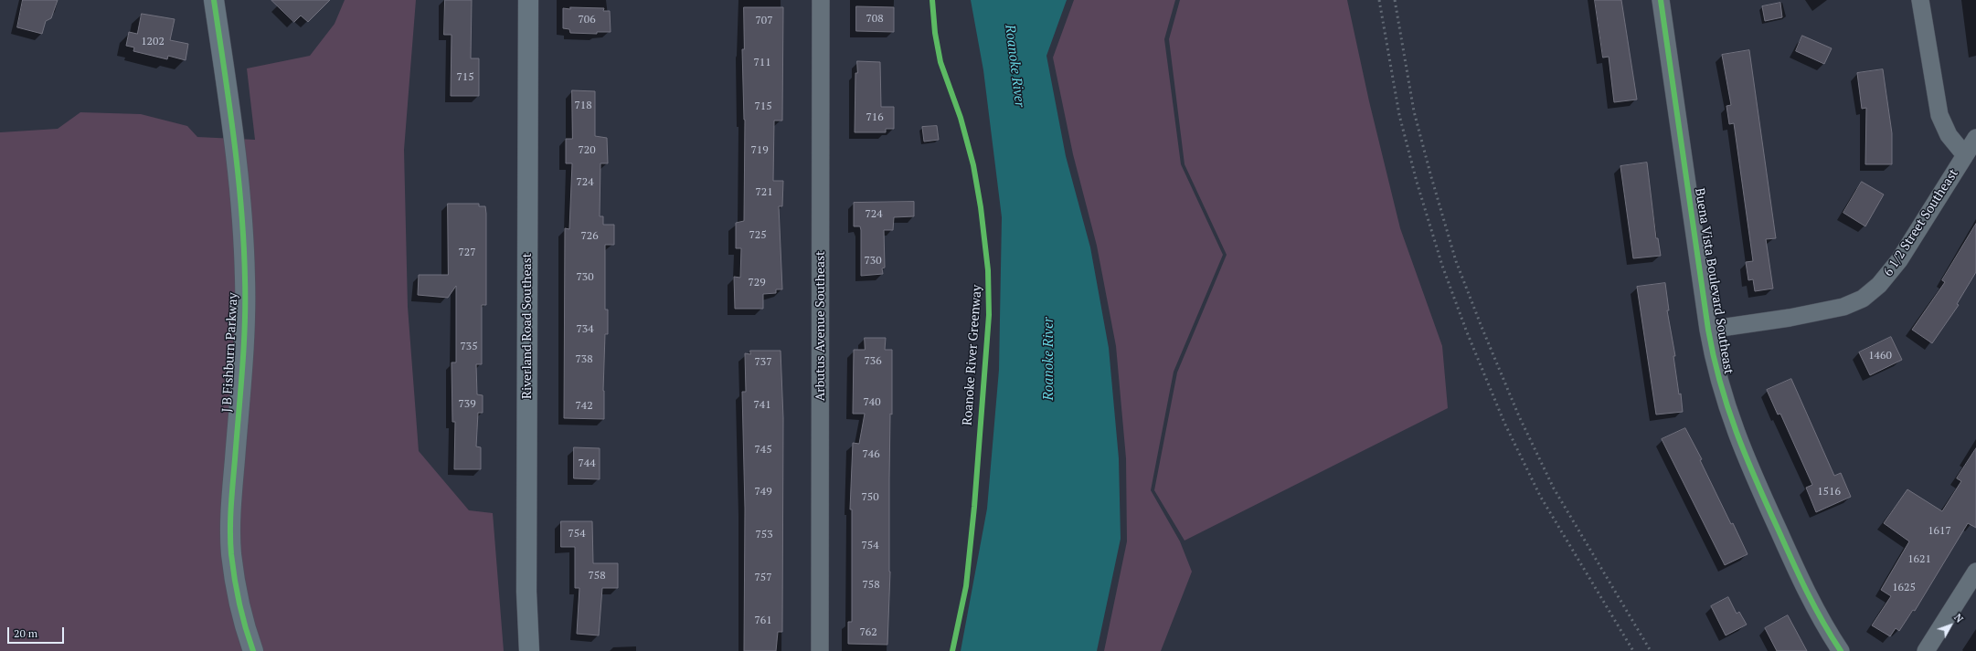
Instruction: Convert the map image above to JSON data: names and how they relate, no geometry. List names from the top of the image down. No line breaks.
{"streets":{"street":["6 1/2 Street Southeast","Buena Vista Boulevard Southeast","Riverland Road Southeast","Arbutus Avenue Southeast","J B Fishburn Parkway"],"cycle path":["Roanoke River Greenway"]},"crossings":[["6 1/2 Street Southeast","Buena Vista Boulevard Southeast"]],"water":["Roanoke River"],"house_numbers":["708","706","707","1202","711","715","718","715","716","720","719","724","721","724","725","726","727","730","730","729","734","735","1460","738","736","737","740","739","741","742","745","746","744","749","1516","750","1617","754","753","754","1621","758","757","758","1625","761","762"],"scale_bar":"20 m","north":"top right"}
